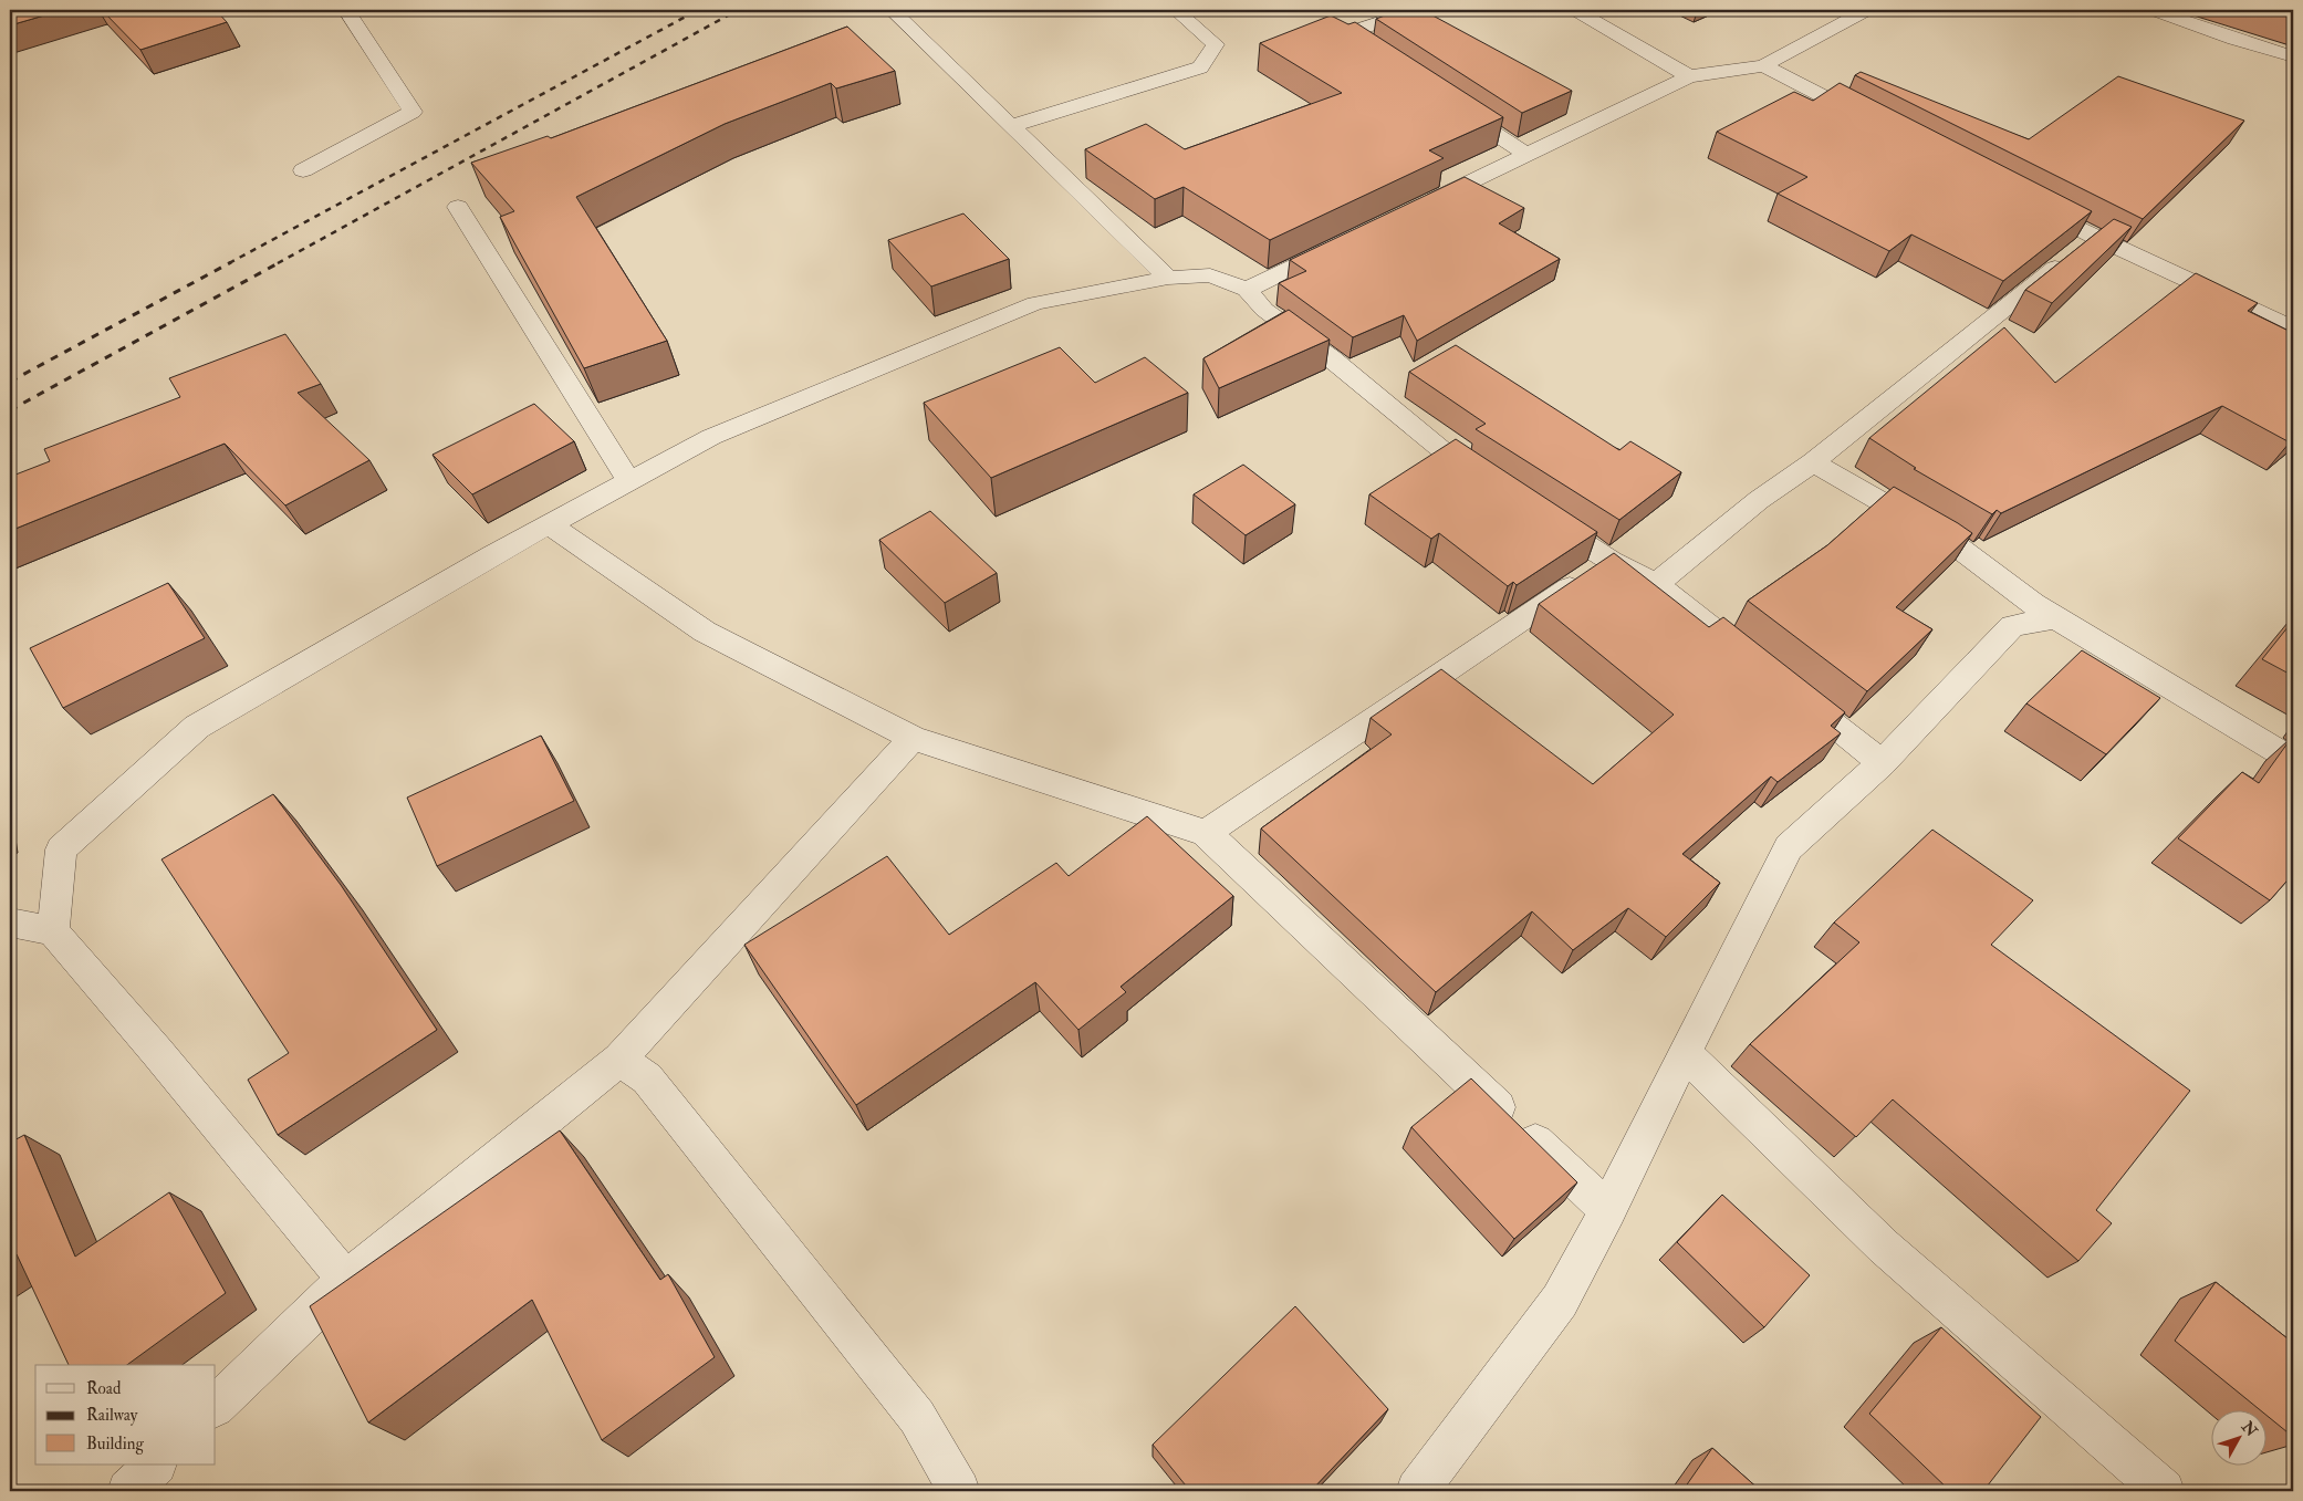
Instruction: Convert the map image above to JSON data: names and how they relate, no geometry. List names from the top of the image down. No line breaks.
{"legend":["Road","Railway","Building"],"north":"top right"}
